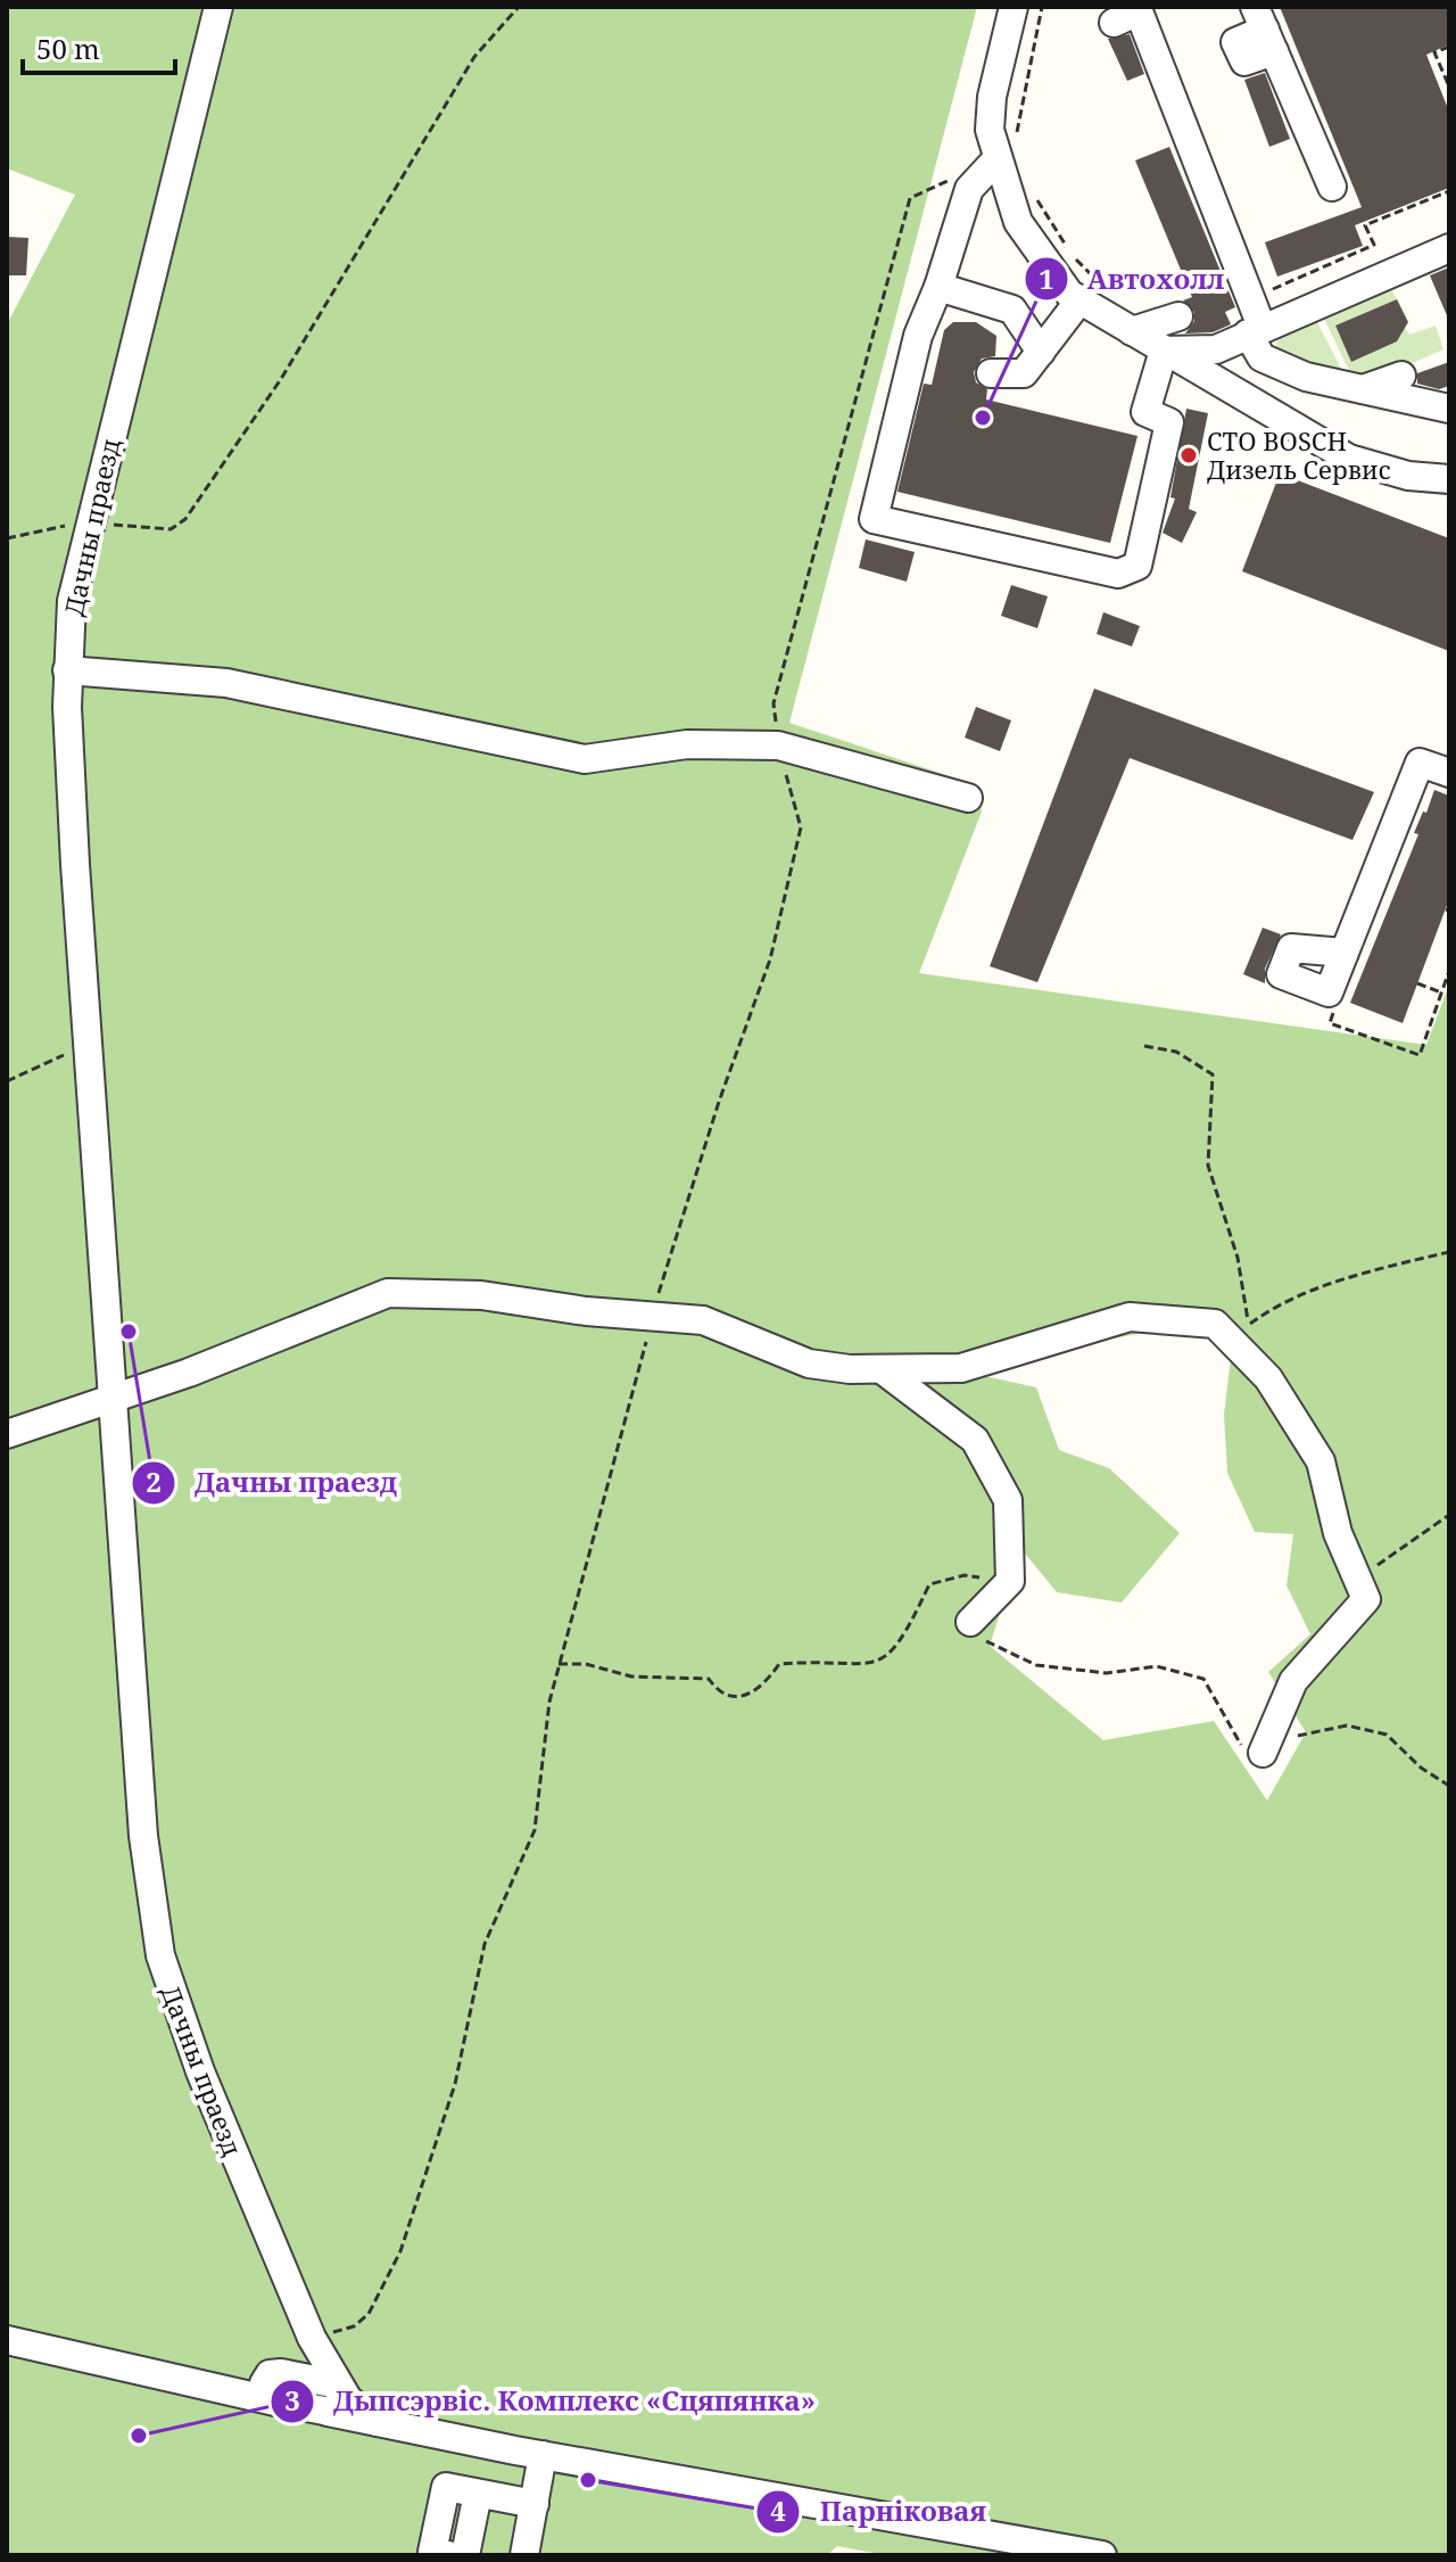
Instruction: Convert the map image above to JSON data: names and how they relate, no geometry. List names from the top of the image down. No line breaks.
{"streets":{"street":["Дачны праезд"]},"places":["Автохолл","СТО BOSCH Дизель Сервис","Дачны праезд","Дыпсэрвіс. Комплекс «Сцяпянка»","Парніковая"],"scale_bar":"50 m"}
